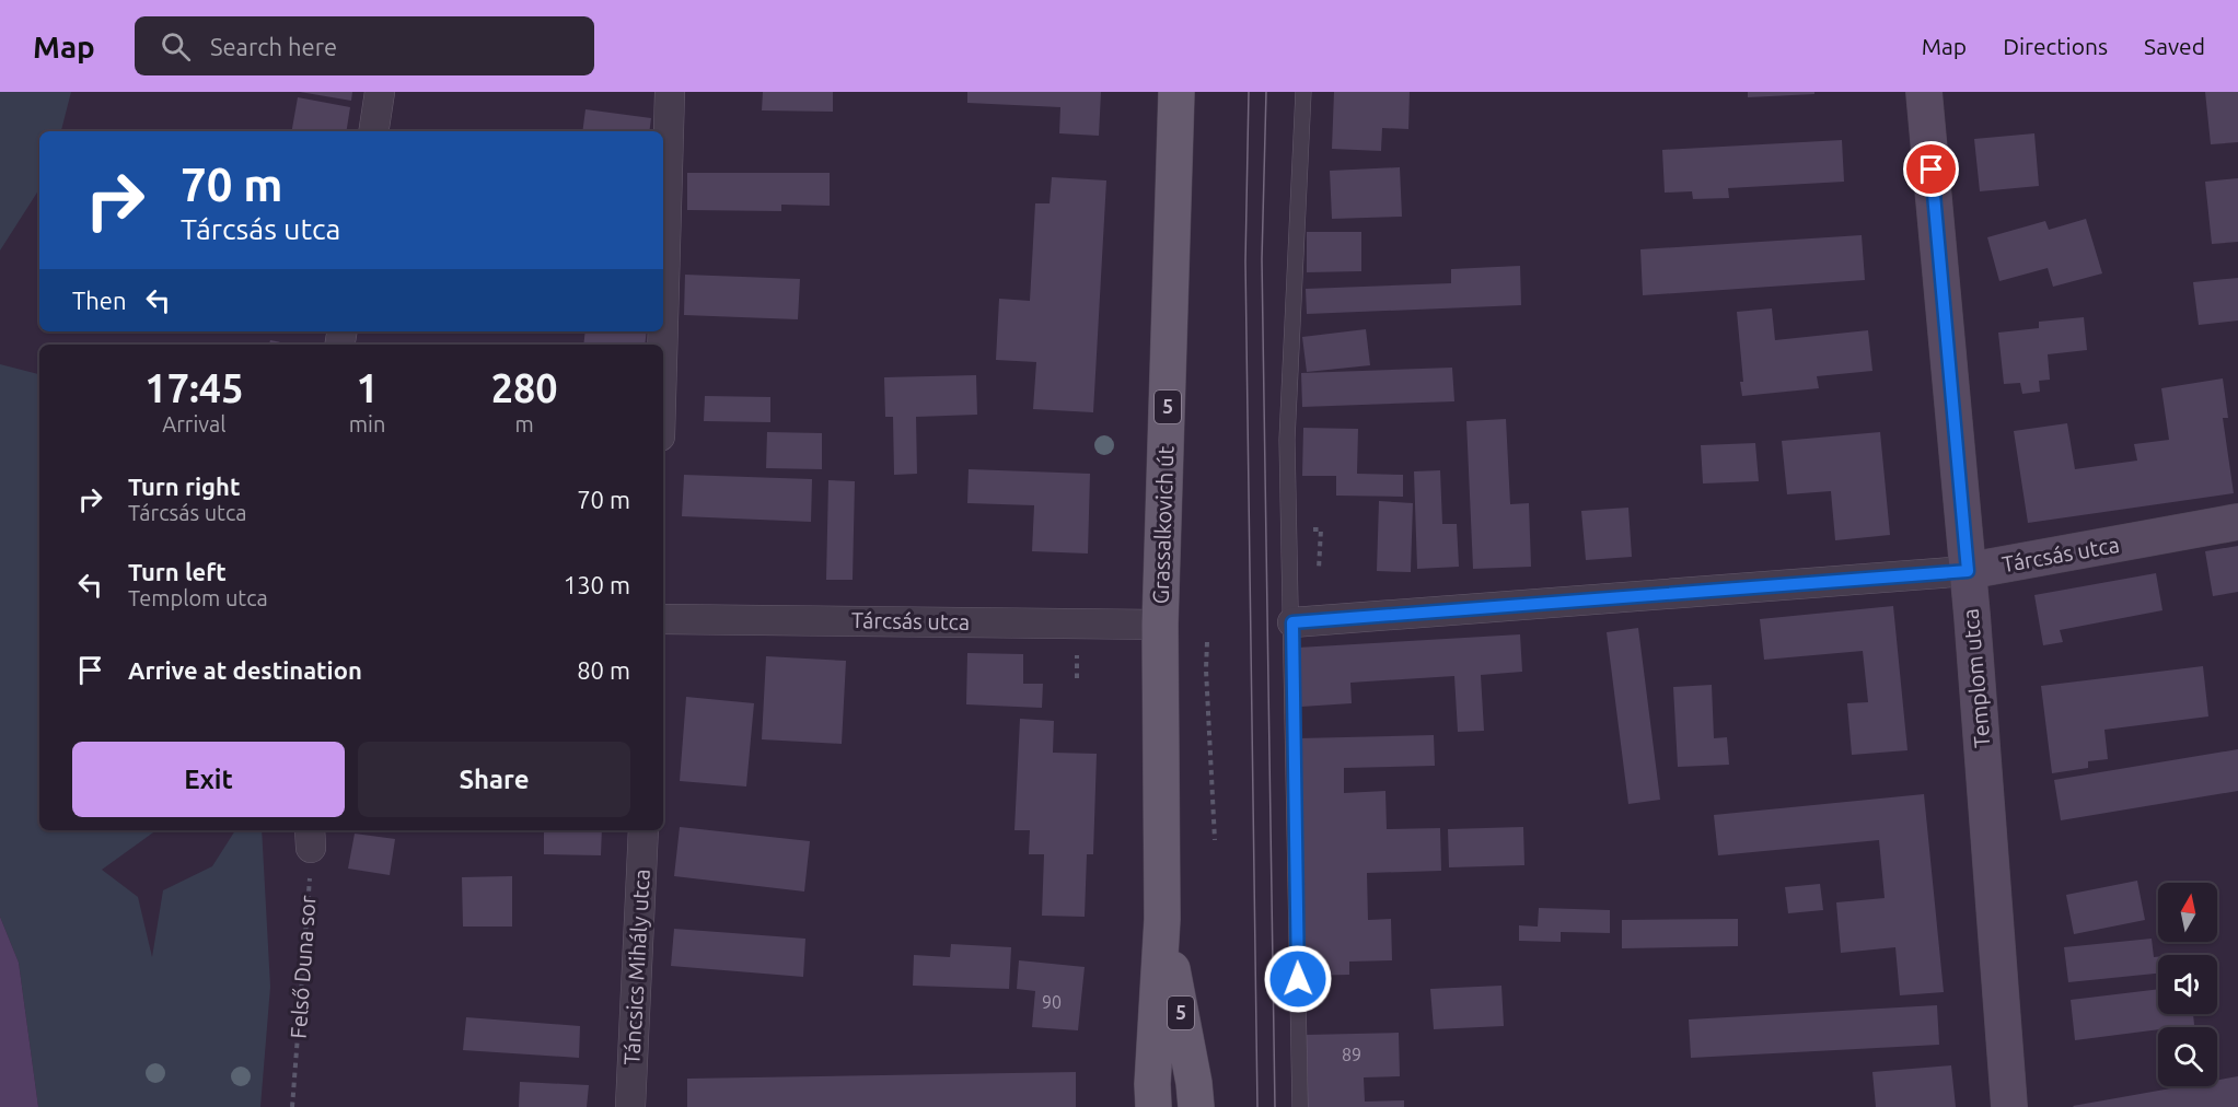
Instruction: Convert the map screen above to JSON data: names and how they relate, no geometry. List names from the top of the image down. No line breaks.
{"streets":{"main road":["5","Grassalkovich út","Tárcsás utca","Templom utca"],"street":["Táncsics Mihály utca"],"path":["Felső Duna sor"]},"crossings":[["Grassalkovich út","Tárcsás utca"],["Tárcsás utca","Templom utca"]],"house_numbers":["90","89"],"north":"top","page":{"header":"Map","search":"Search here","nav":["Map","Directions","Saved"],"turn":["70 m","Tárcsás utca"],"then":"Then","eta":["17:45","Arrival","1","min","280","m"],"list":[{"name":"Turn right","note":"Tárcsás utca","value":"70 m"},{"name":"Turn left","note":"Templom utca","value":"130 m"},{"name":"Arrive at destination","value":"80 m"}],"buttons":["Exit","Share"]}}
